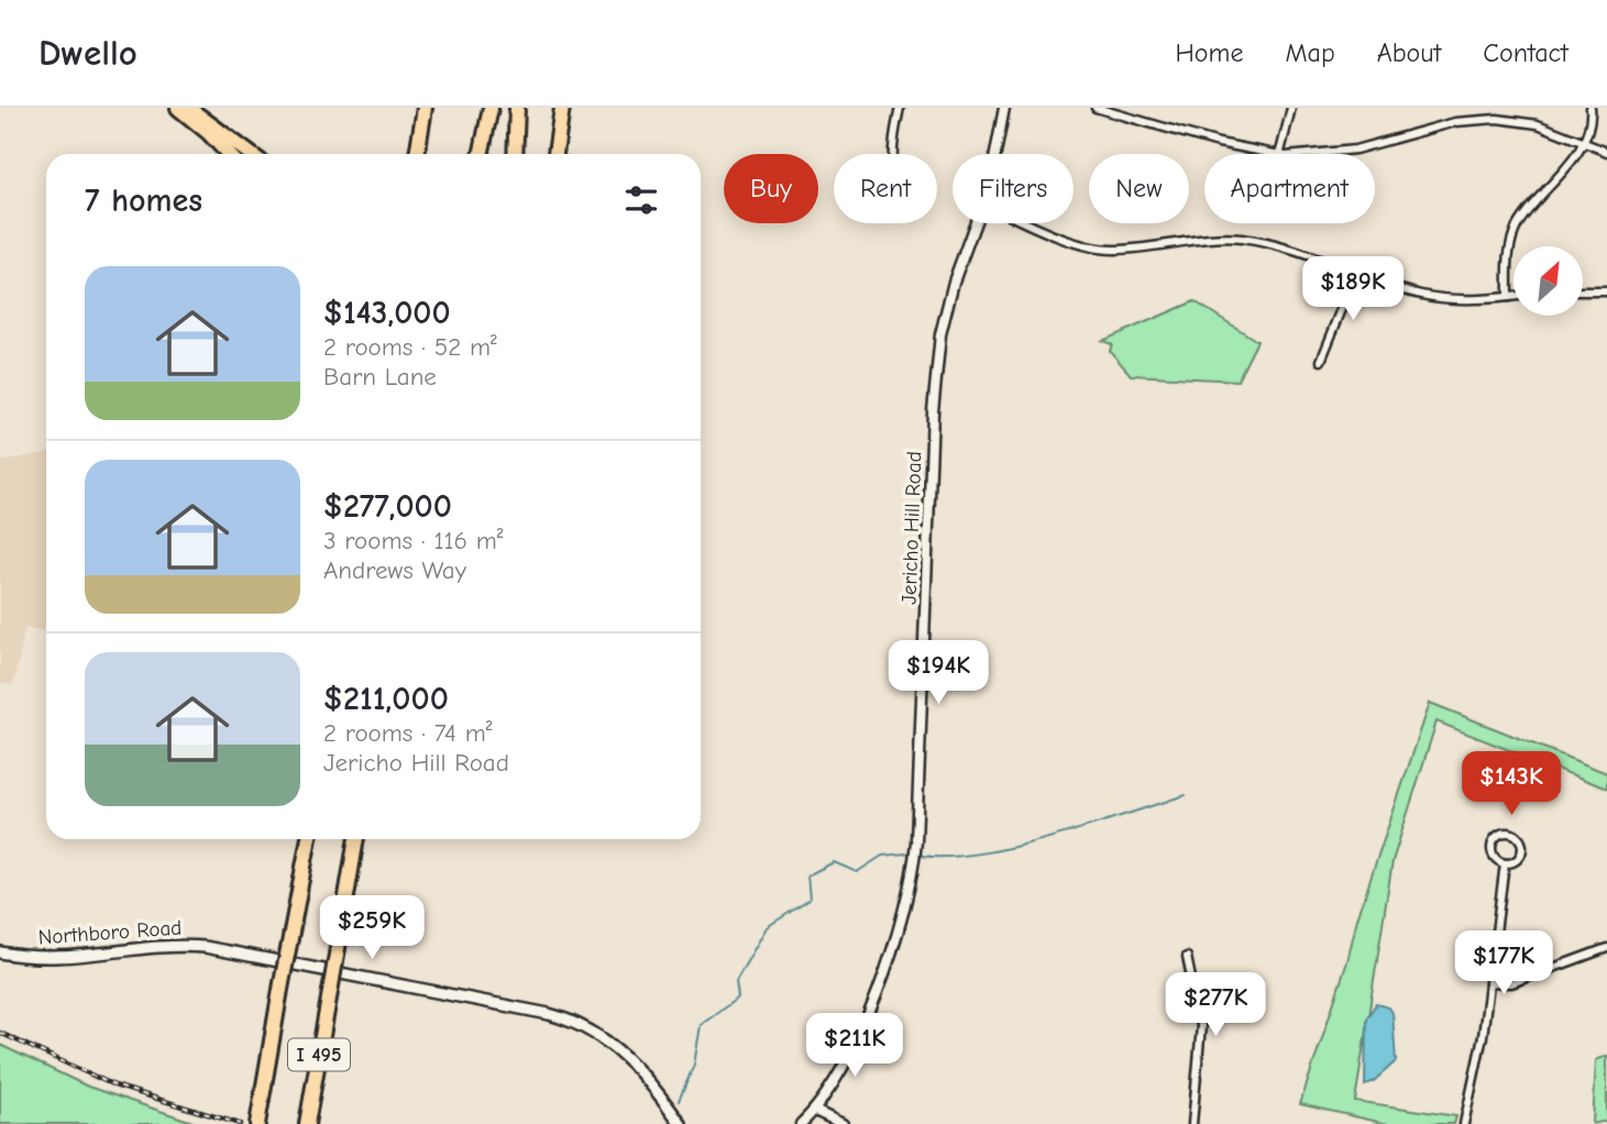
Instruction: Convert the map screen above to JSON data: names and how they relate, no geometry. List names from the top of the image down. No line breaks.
{"streets":{"highway":["I 495"],"main road":["Northboro Road"],"street":["Jericho Hill Road"]},"north":"top right","page":{"header":"Dwello","nav":["Home","Map","About","Contact"],"chip":["Buy","Rent","Filters","New","Apartment"],"heading":"7 homes","list":[{"name":"$143,000","note":"2 rooms · 52 m² · Barn Lane"},{"name":"$277,000","note":"3 rooms · 116 m² · Andrews Way"},{"name":"$211,000","note":"2 rooms · 74 m² · Jericho Hill Road"}],"price":["$189K","$194K","$143K","$259K","$177K","$277K","$211K"]}}
